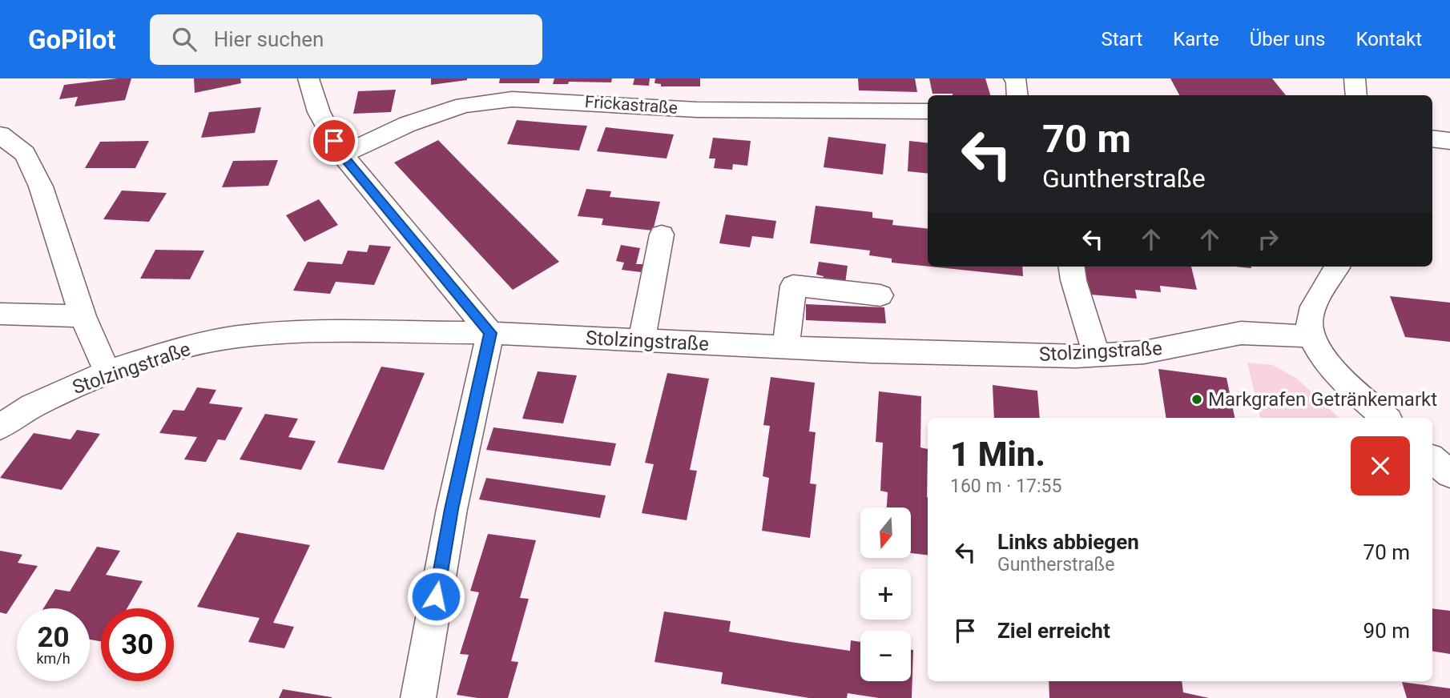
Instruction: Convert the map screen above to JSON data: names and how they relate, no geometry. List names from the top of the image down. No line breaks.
{"streets":{"street":["Frickastraße","Stolzingstraße"]},"places":["Markgrafen Getränkemarkt"],"north":"bottom","page":{"header":"GoPilot","search":"Hier suchen","nav":["Start","Karte","Über uns","Kontakt"],"turn":["70 m","Guntherstraße"],"heading":["1 Min.","160 m · 17:55"],"map_buttons":["+","−"],"list":[{"name":"Links abbiegen","note":"Guntherstraße","value":"70 m"},{"name":"Ziel erreicht","value":"90 m"}],"speed":"20 km/h","limit":"30"}}
